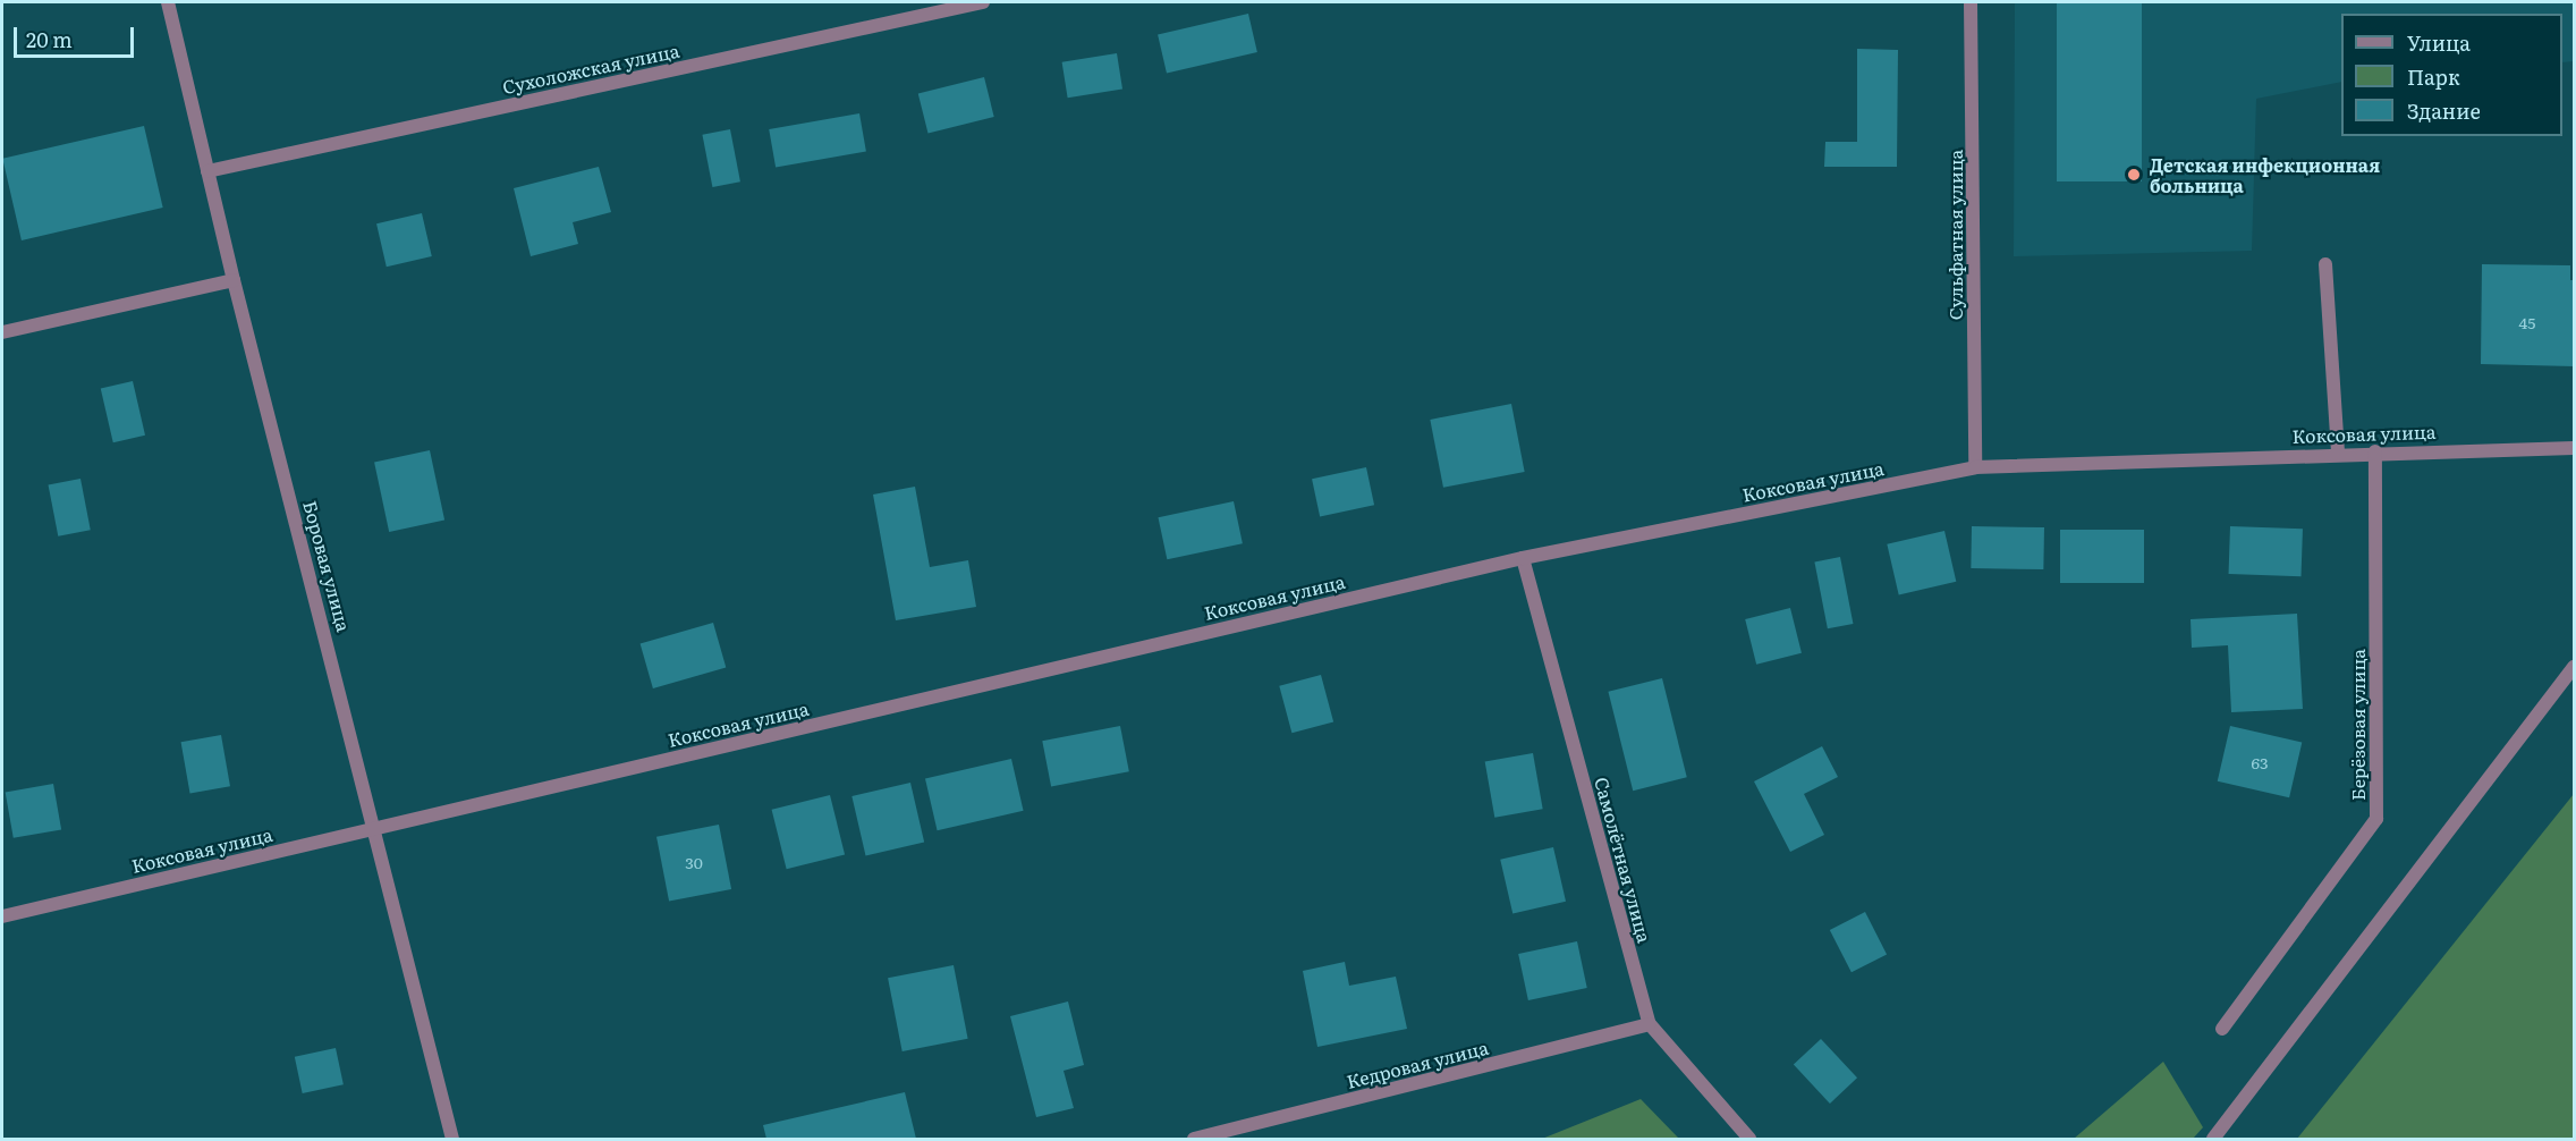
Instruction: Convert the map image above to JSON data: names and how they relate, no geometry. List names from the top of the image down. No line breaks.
{"streets":{"street":["Сухоложская улица","Сульфатная улица","Коксовая улица","Боровая улица","Берёзовая улица","Самолётная улица","Кедровая улица"]},"crossings":[["Сухоложская улица","Боровая улица"],["Сульфатная улица","Коксовая улица"],["Коксовая улица","Боровая улица"],["Коксовая улица","Берёзовая улица"],["Коксовая улица","Самолётная улица"],["Самолётная улица","Кедровая улица"]],"places":["Детская инфекционная больница"],"house_numbers":["45","63","30"],"legend":["Улица","Парк","Здание"],"scale_bar":"20 m"}
